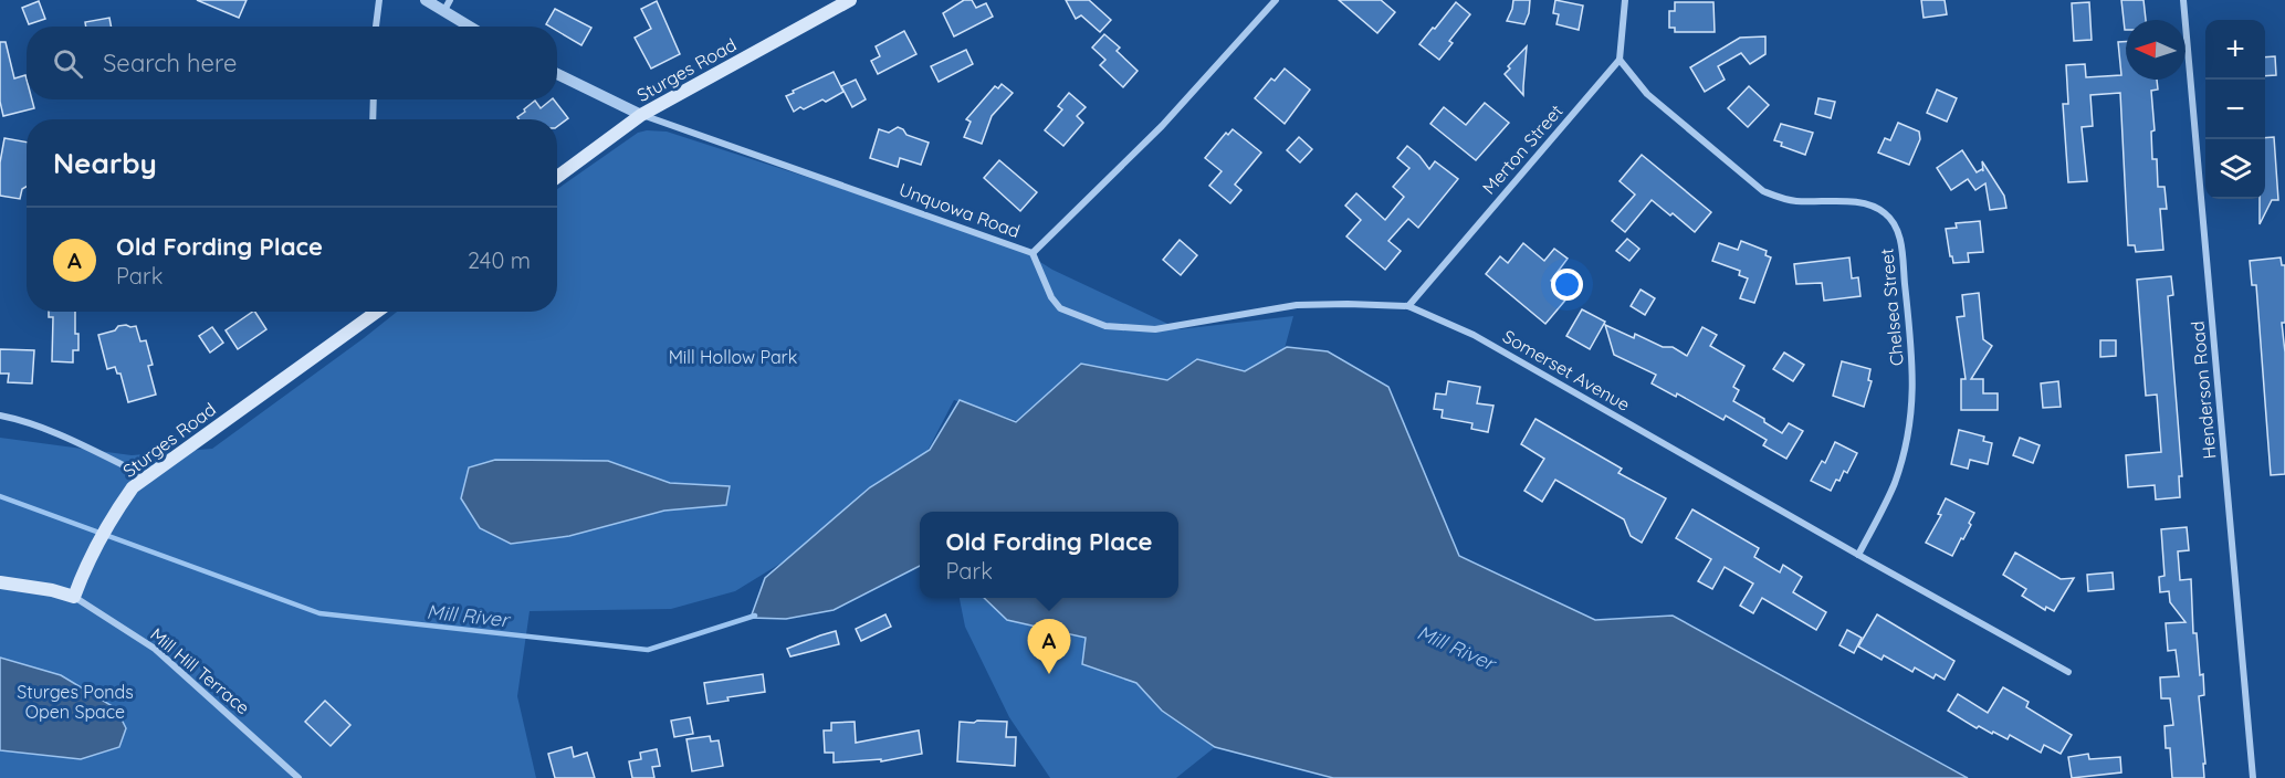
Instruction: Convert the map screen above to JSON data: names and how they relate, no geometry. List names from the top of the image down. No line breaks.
{"streets":{"main road":["Sturges Road"],"street":["Merton Street","Unquowa Road","Chelsea Street","Somerset Avenue","Henderson Road","Mill Hill Terrace"]},"crossings":[["Sturges Road","Unquowa Road"],["Sturges Road","Mill Hill Terrace"],["Merton Street","Chelsea Street"],["Merton Street","Somerset Avenue"],["Unquowa Road","Somerset Avenue"],["Chelsea Street","Somerset Avenue"]],"water":["Mill River"],"parks":["Mill Hollow Park","Sturges Ponds Open Space"],"north":"left","page":{"map_buttons":["+","−"],"search":"Search here","heading":"Nearby","list":[{"mark":"A","name":"Old Fording Place","note":"Park","value":"240 m"}],"popup":["Old Fording Place","Park"],"pins":"A"}}
